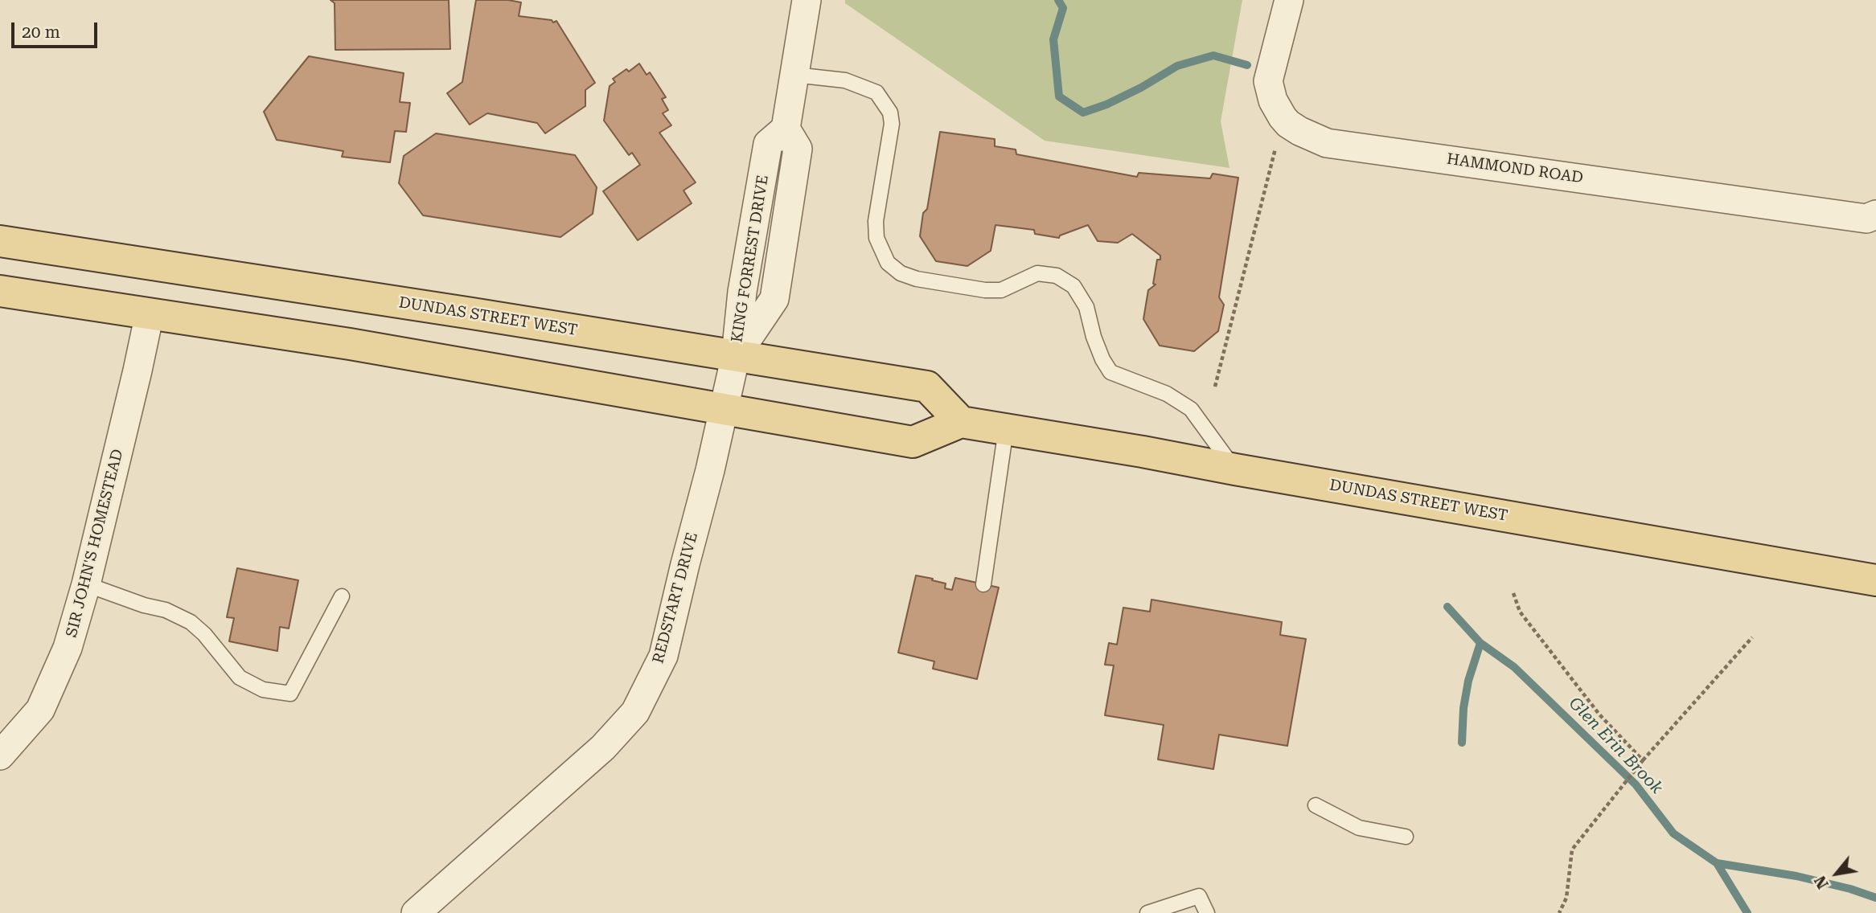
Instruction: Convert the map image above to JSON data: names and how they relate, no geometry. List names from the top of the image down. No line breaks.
{"streets":{"main road":["DUNDAS STREET WEST"],"street":["HAMMOND ROAD","KING FORREST DRIVE","SIR JOHN'S HOMESTEAD","REDSTART DRIVE"]},"crossings":[["KING FORREST DRIVE","DUNDAS STREET WEST"],["KING FORREST DRIVE","REDSTART DRIVE"],["DUNDAS STREET WEST","REDSTART DRIVE"]],"water":["Glen Erin Brook"],"scale_bar":"20 m","north":"bottom left"}
